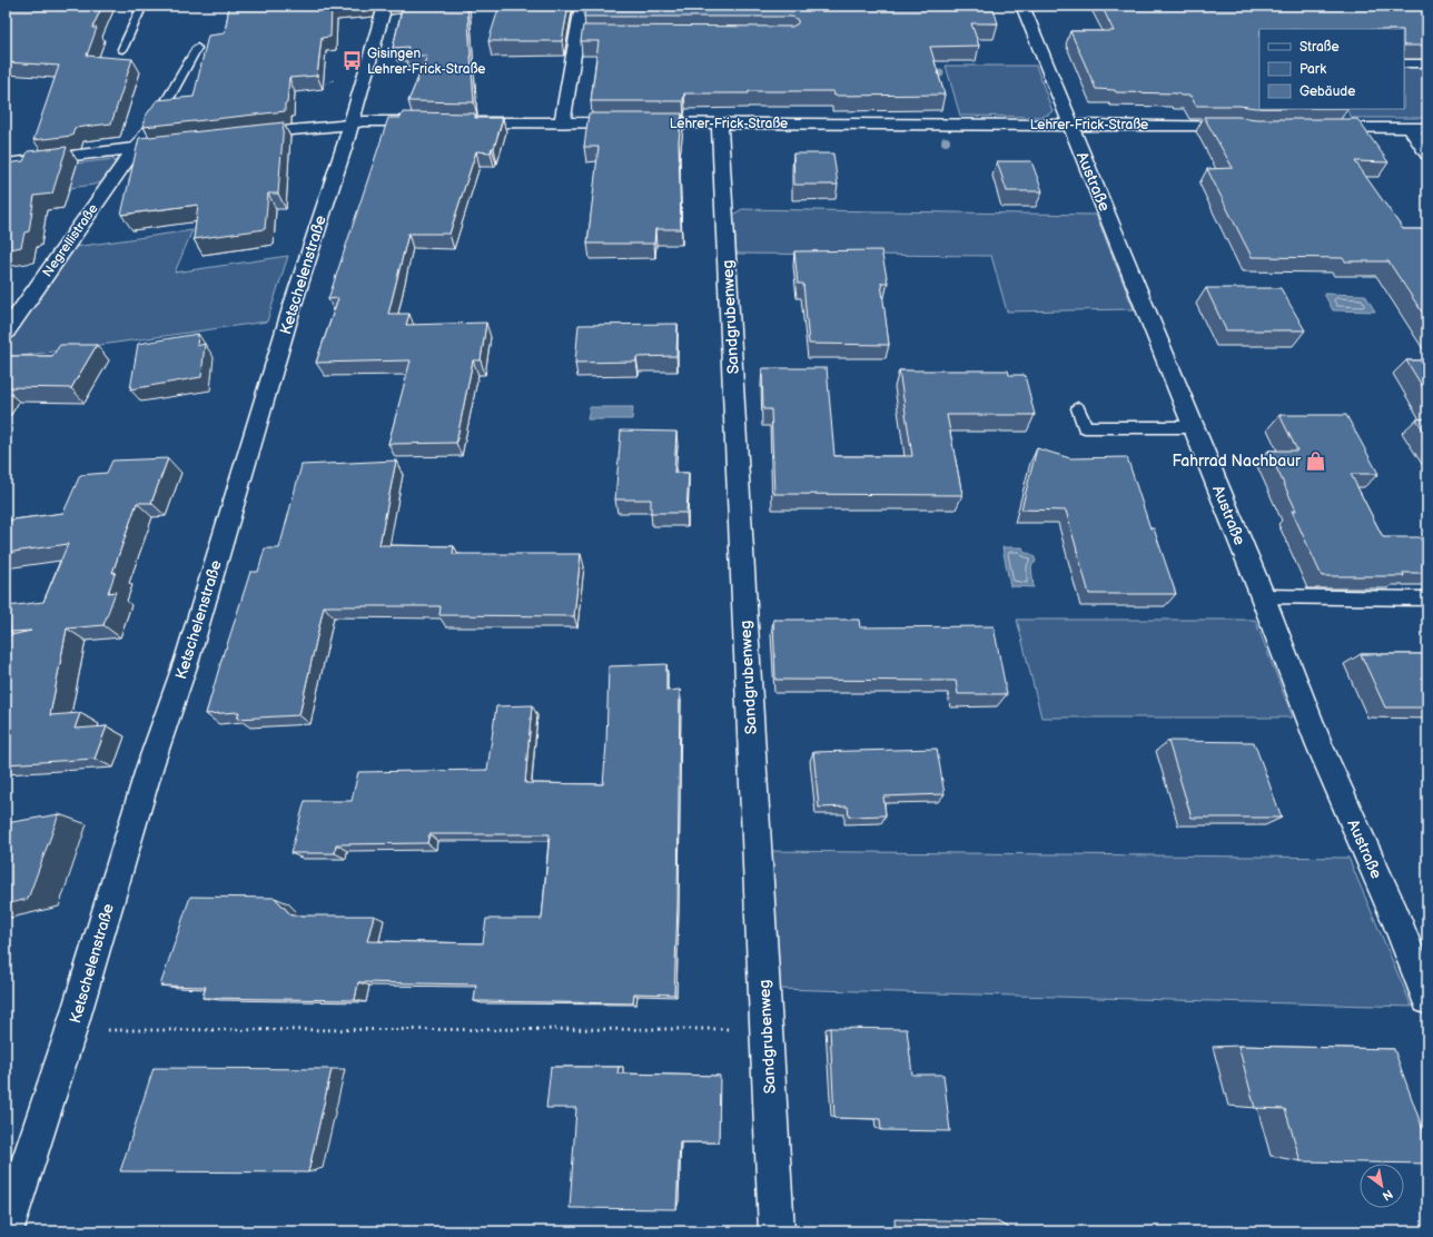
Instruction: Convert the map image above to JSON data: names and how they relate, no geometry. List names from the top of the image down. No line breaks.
{"streets":{"street":["Lehrer-Frick-Straße","Austraße","Negrellistraße","Ketschelenstraße","Sandgrubenweg"]},"crossings":[["Lehrer-Frick-Straße","Austraße"],["Lehrer-Frick-Straße","Sandgrubenweg"]],"places":{"bus stop":["Gisingen Lehrer-Frick-Straße"],"shop":["Fahrrad Nachbaur"]},"legend":["Straße","Park","Gebäude"],"north":"bottom right"}
